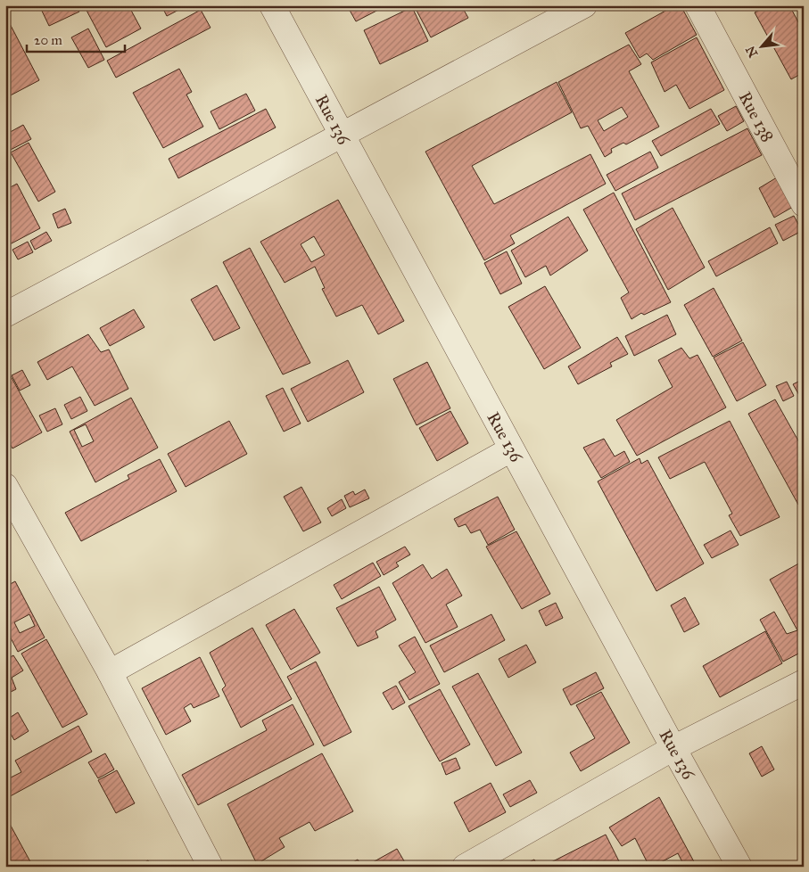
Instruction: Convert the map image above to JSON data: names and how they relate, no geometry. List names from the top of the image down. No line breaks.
{"streets":{"street":["Rue 138","Rue 136"]},"scale_bar":"20 m","north":"bottom left"}
